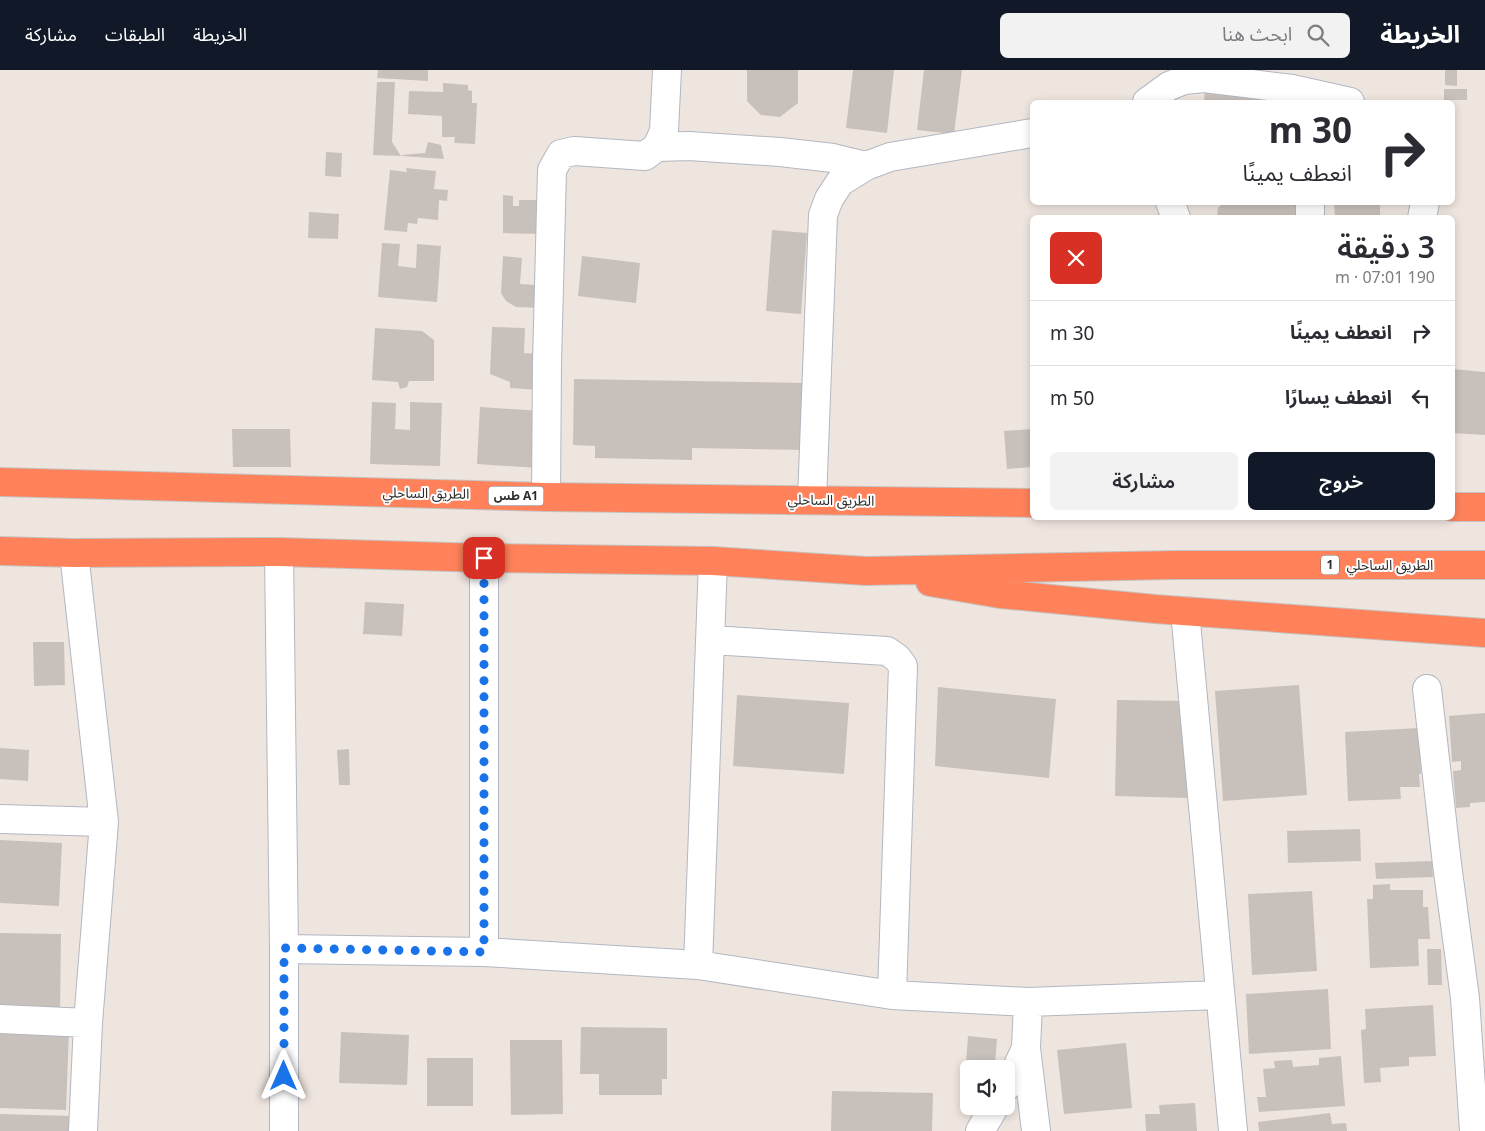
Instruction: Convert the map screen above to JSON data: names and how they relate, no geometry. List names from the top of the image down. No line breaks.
{"streets":{"highway":["الطريق الساحلي","طس A1","1"]},"page":{"header":"الخريطة","search":"ابحث هنا","nav":["الخريطة","الطبقات","مشاركة"],"turn":["30 m","انعطف يمينًا"],"heading":["3 دقيقة","190 m · 07:01"],"list":[{"name":"انعطف يمينًا","value":"30 m"},{"name":"انعطف يسارًا","value":"50 m"}],"buttons":["خروج","مشاركة"]}}
